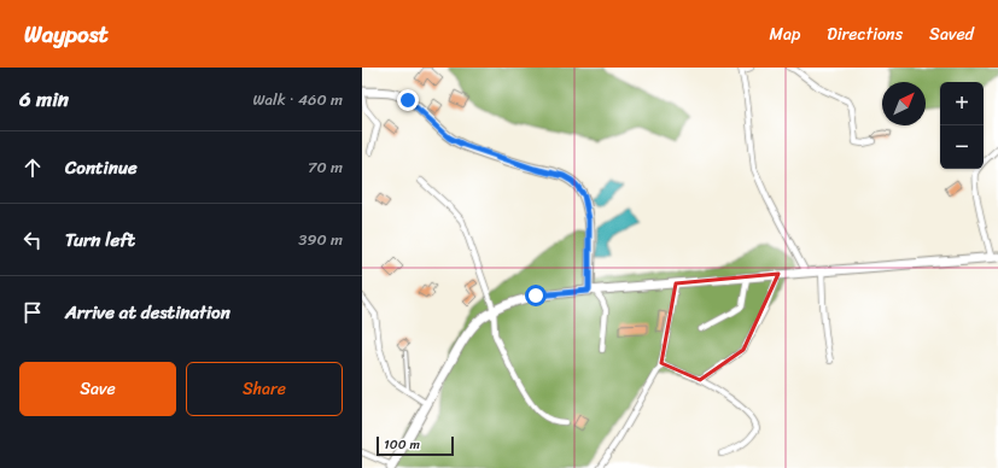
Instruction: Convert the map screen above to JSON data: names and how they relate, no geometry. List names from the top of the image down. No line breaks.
{"scale_bar":"100 m","north":"top right","page":{"header":"Waypost","nav":["Map","Directions","Saved"],"heading":["6 min","Walk · 460 m"],"map_buttons":["+","−"],"list":[["Continue","70 m"],["Turn left","390 m"],"Arrive at destination"],"buttons":["Save","Share"],"scale":"100 m"}}
